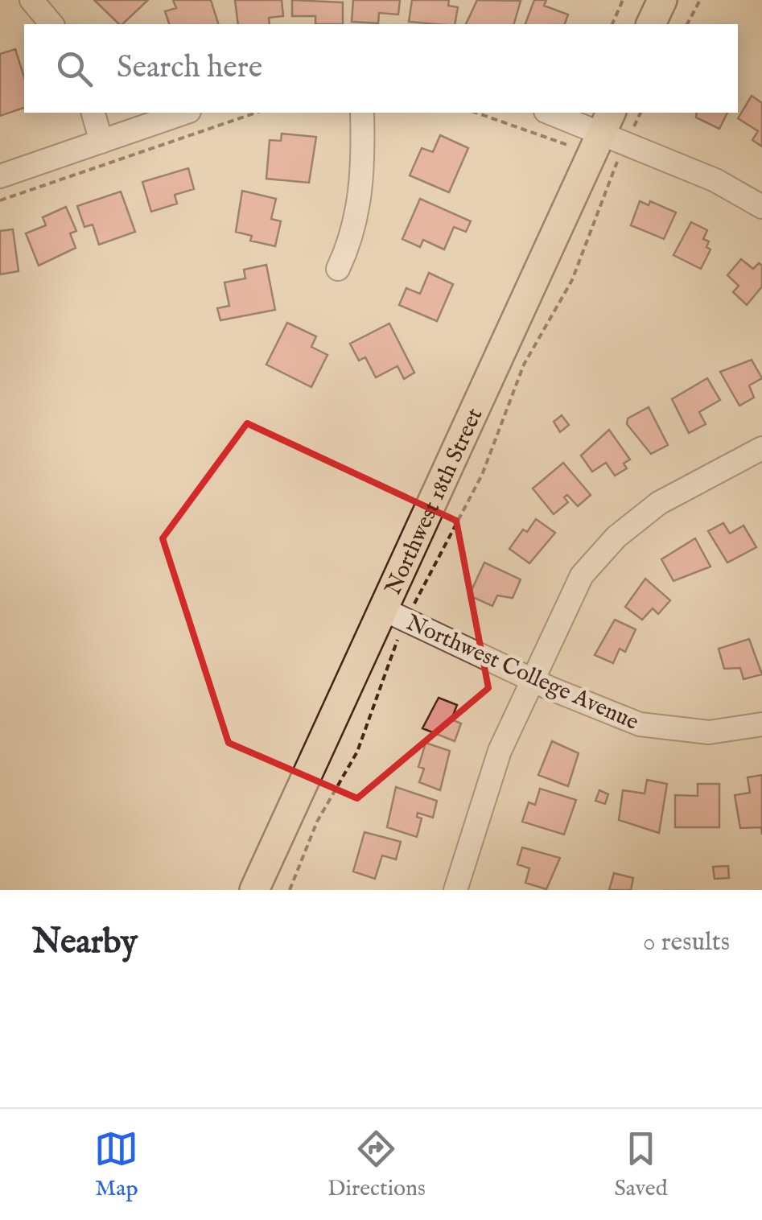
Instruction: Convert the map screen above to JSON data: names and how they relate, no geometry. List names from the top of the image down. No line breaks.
{"streets":{"main road":["Northwest 18th Street"],"street":["Northwest College Avenue"]},"crossings":[["Northwest 18th Street","Northwest College Avenue"]],"page":{"search":"Search here","heading":["Nearby","0 results"],"nav":["Map","Directions","Saved"]}}
